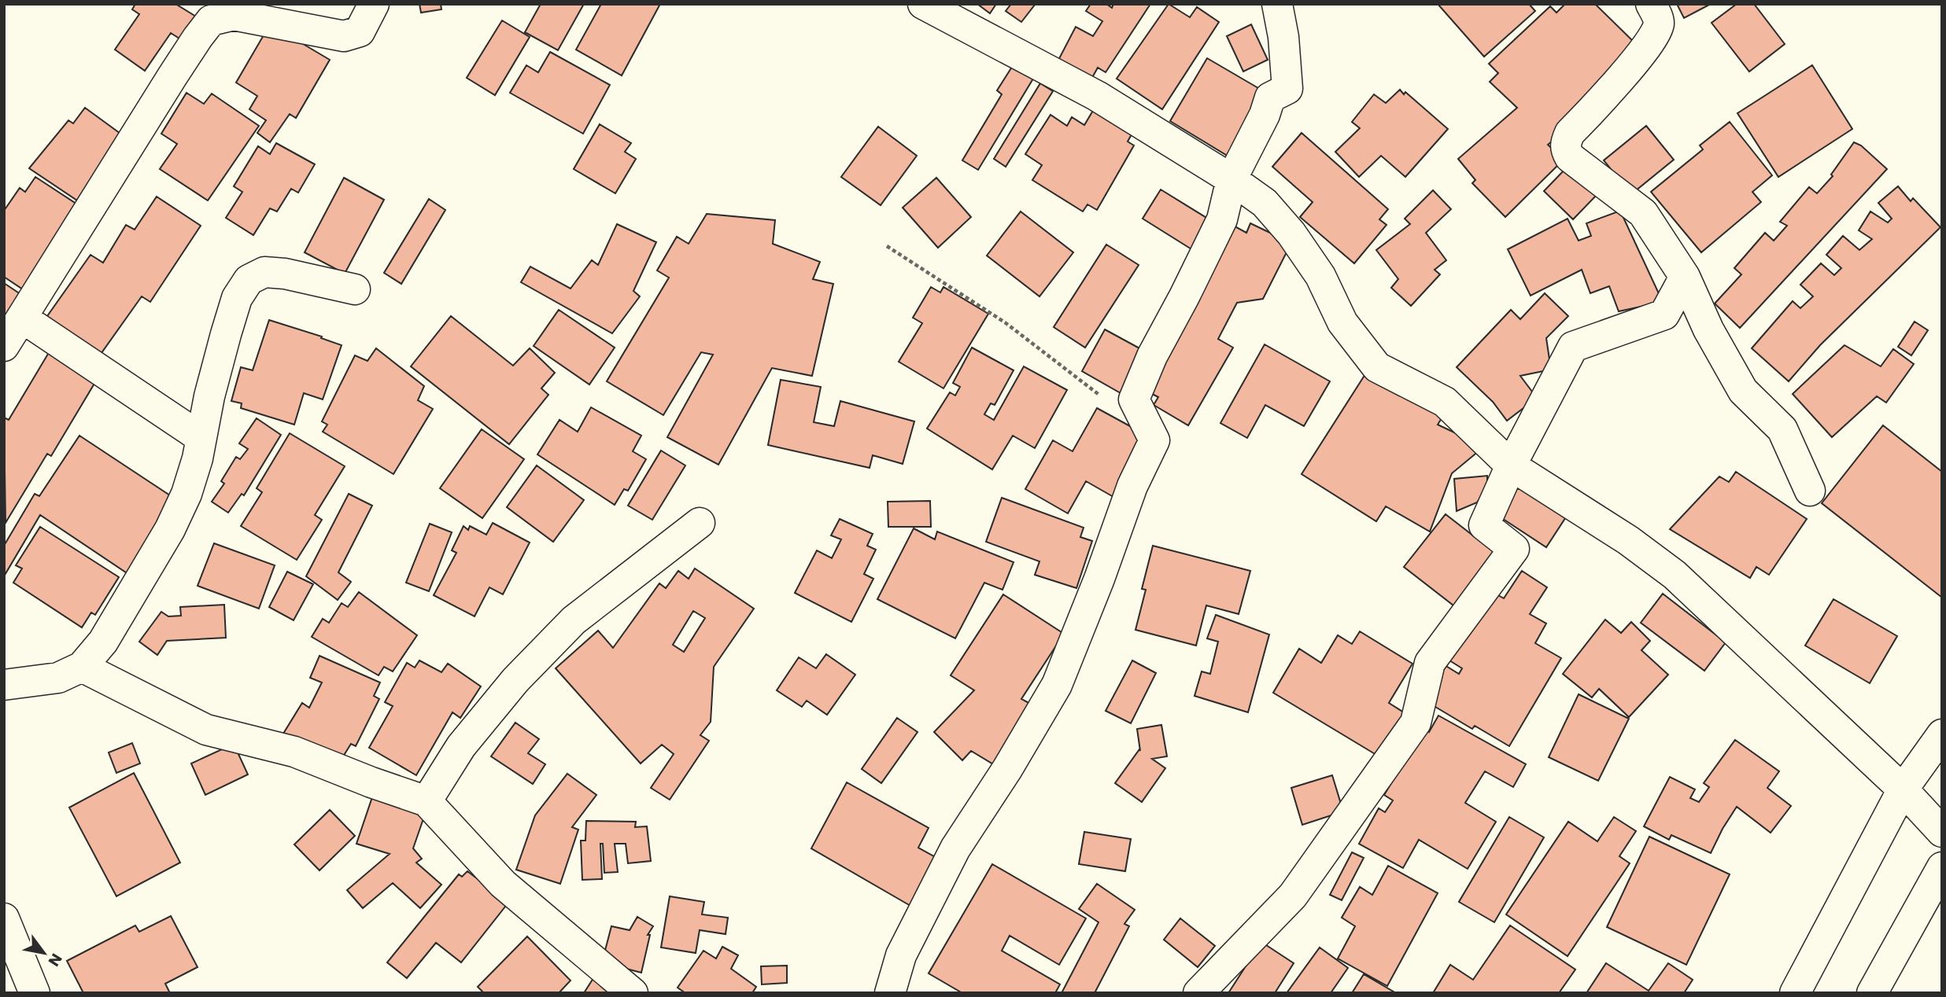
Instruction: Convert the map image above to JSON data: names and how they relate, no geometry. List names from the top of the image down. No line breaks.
{"north":"bottom right"}
